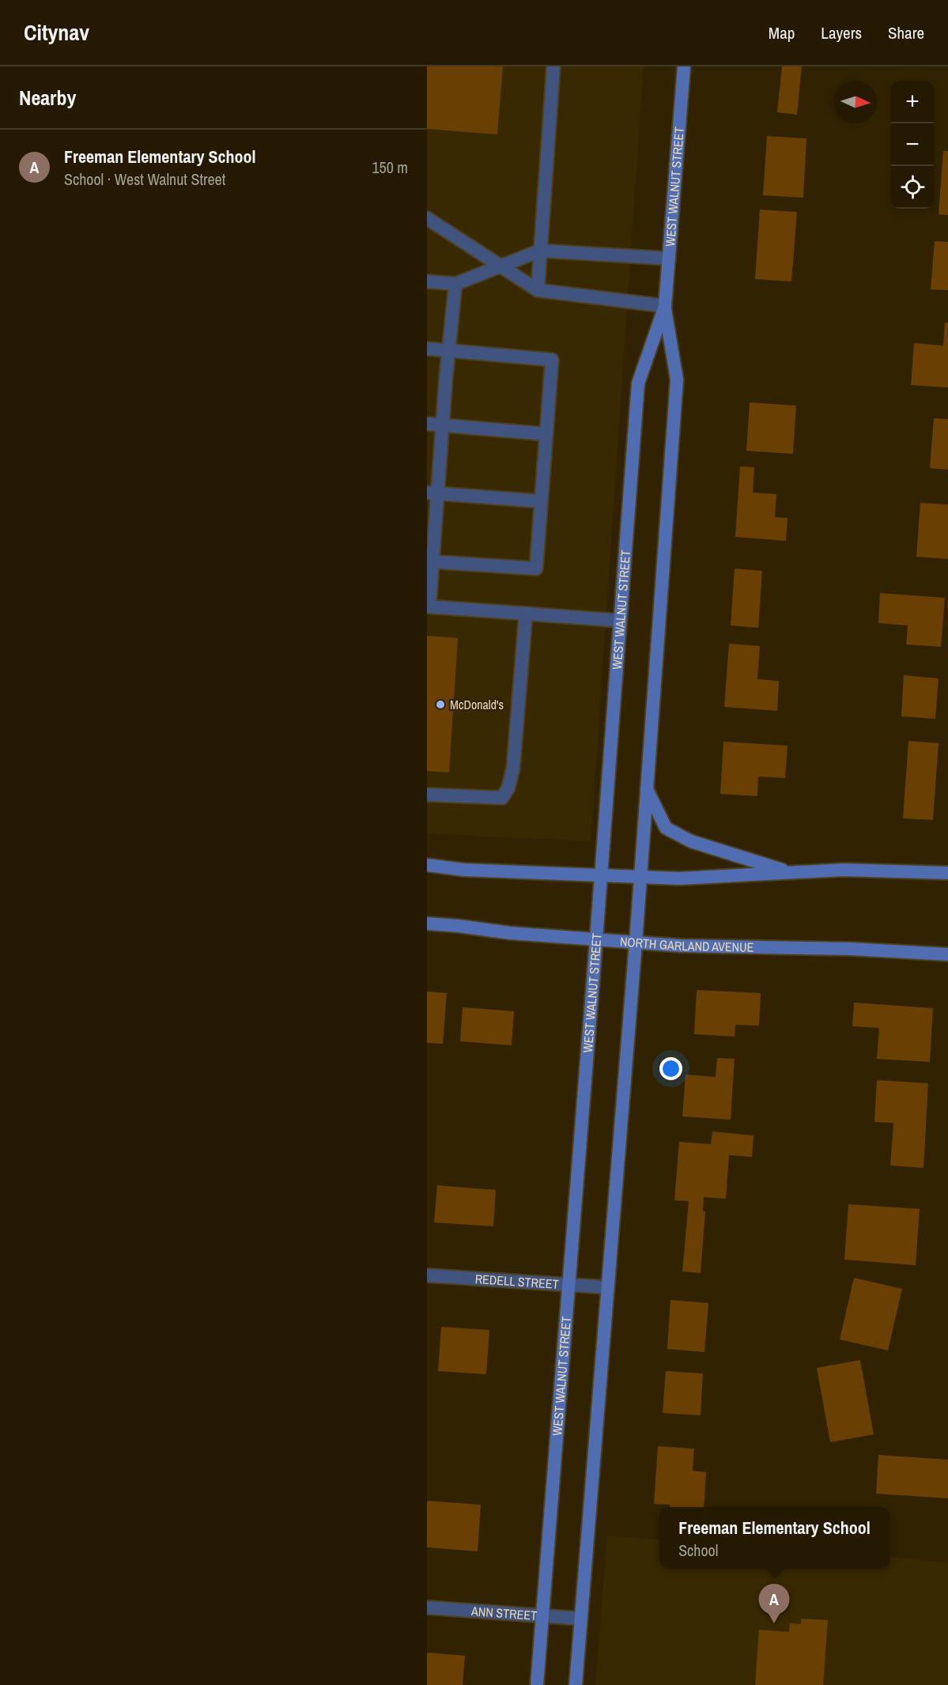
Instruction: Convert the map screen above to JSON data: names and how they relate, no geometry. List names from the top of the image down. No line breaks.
{"streets":{"main road":["WEST WALNUT STREET","NORTH GARLAND AVENUE"],"street":["REDELL STREET","ANN STREET"]},"crossings":[["WEST WALNUT STREET","NORTH GARLAND AVENUE"],["WEST WALNUT STREET","REDELL STREET"],["WEST WALNUT STREET","ANN STREET"]],"places":["McDonald's"],"north":"right","page":{"header":"Citynav","nav":["Map","Layers","Share"],"heading":"Nearby","map_buttons":["+","−"],"list":[{"mark":"A","name":"Freeman Elementary School","note":"School · West Walnut Street","value":"150 m"}],"popup":["Freeman Elementary School","School"],"pins":"A"}}
